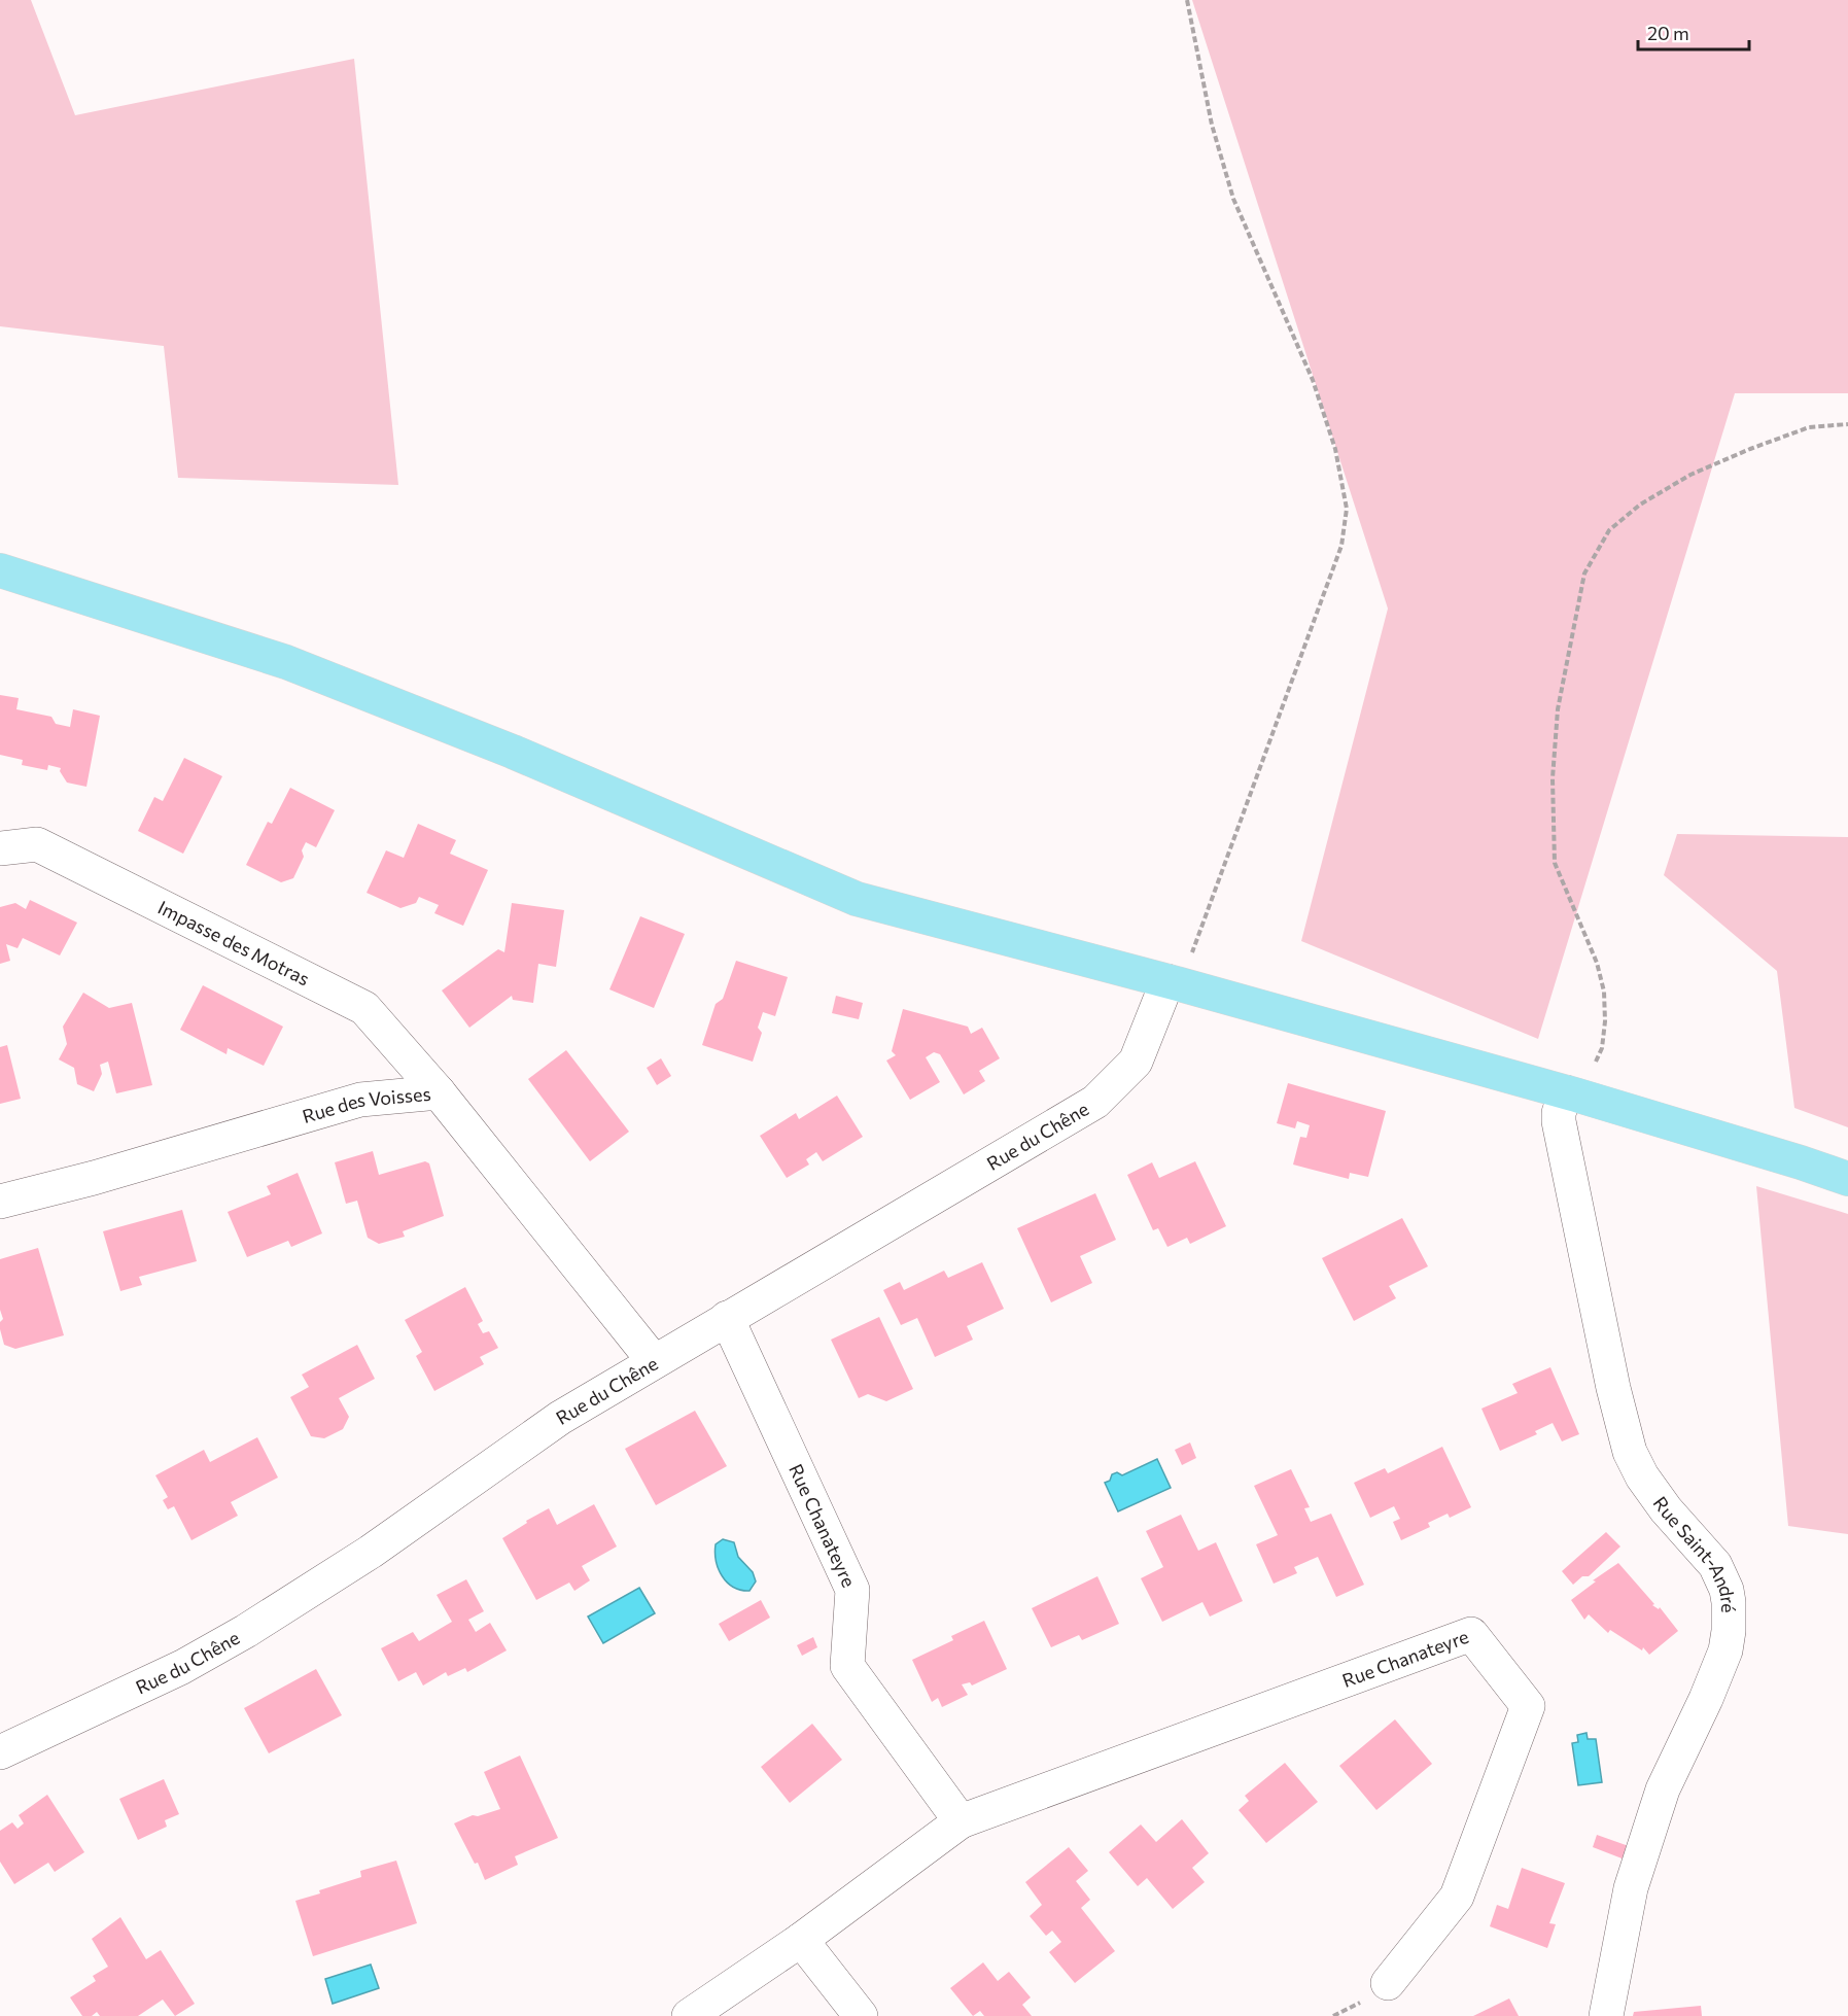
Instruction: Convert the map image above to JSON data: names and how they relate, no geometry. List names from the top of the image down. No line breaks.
{"streets":{"street":["Impasse des Motras","Rue des Voisses","Rue du Chêne","Rue Chanateyre","Rue Saint-André"]},"crossings":[["Impasse des Motras","Rue des Voisses"],["Rue des Voisses","Rue du Chêne"],["Rue du Chêne","Rue Chanateyre"]],"scale_bar":"20 m"}
